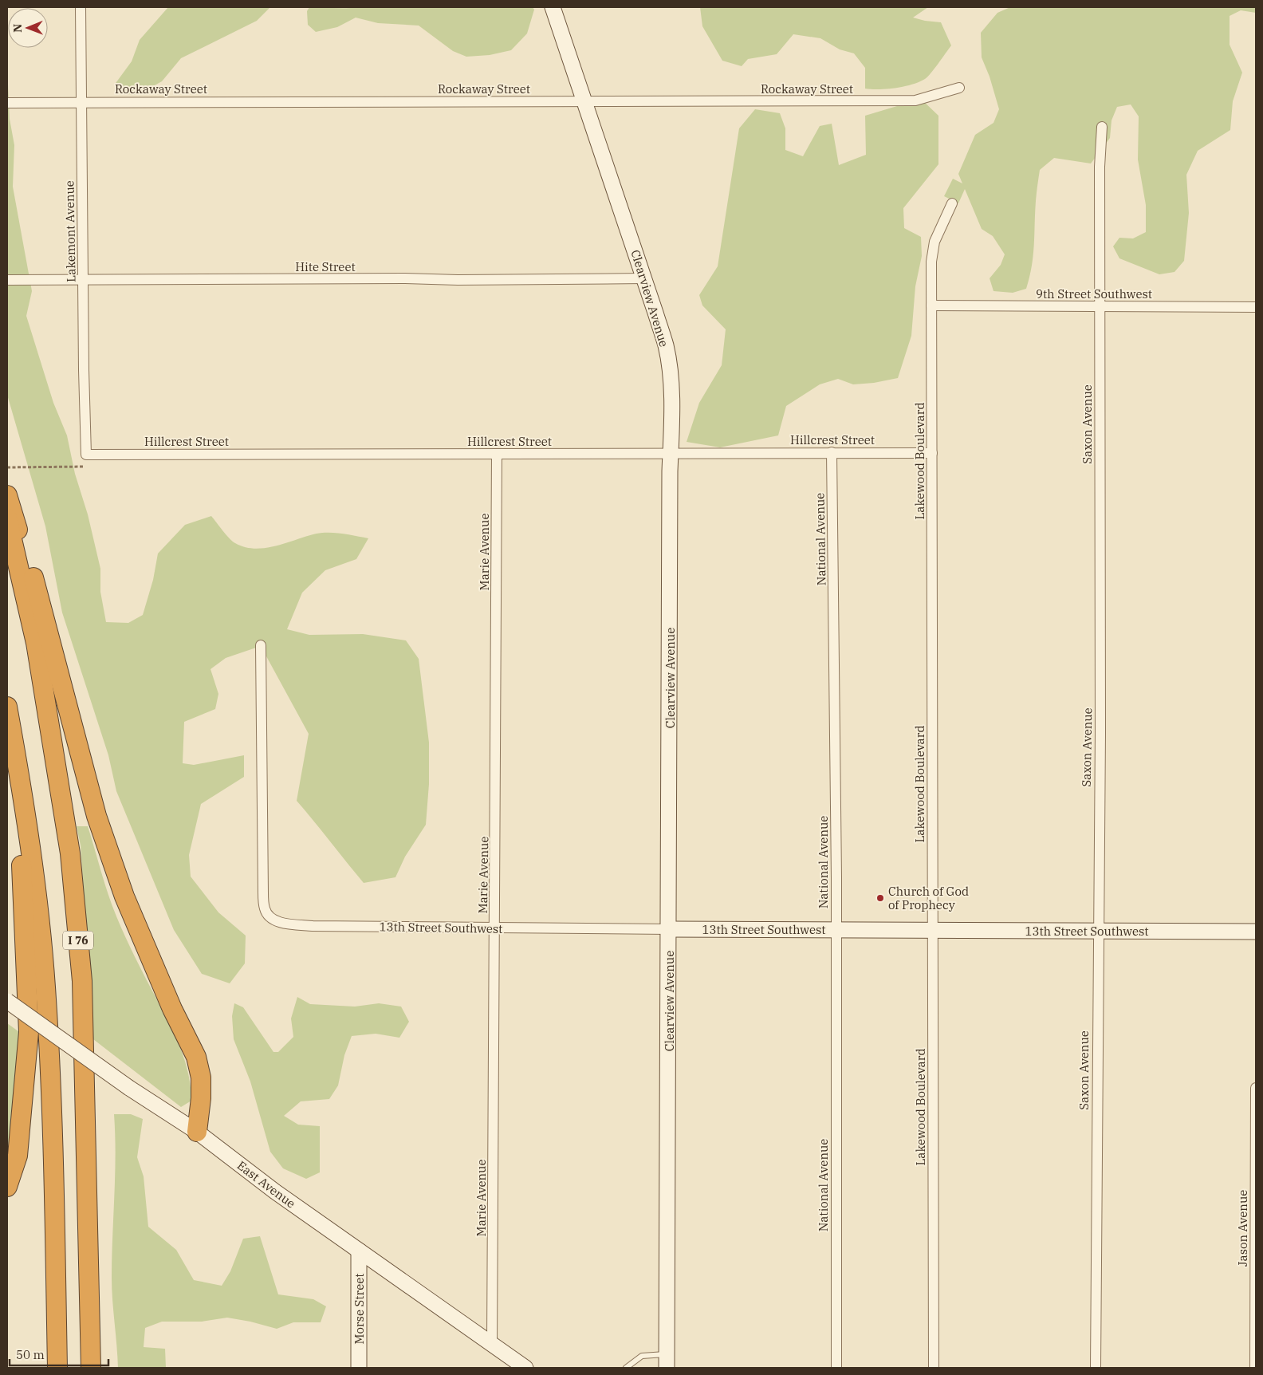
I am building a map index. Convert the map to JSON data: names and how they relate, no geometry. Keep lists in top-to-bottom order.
{
  "streets": {
    "highway": ["I 76"],
    "street": [
      "Rockaway Street",
      "Lakemont Avenue",
      "Hite Street",
      "9th Street Southwest",
      "Clearview Avenue",
      "Saxon Avenue",
      "Hillcrest Street",
      "Lakewood Boulevard",
      "National Avenue",
      "Marie Avenue",
      "13th Street Southwest",
      "East Avenue",
      "Jason Avenue",
      "Morse Street"
    ]
  },
  "crossings": [
    ["Rockaway Street", "Lakemont Avenue"],
    ["Rockaway Street", "Clearview Avenue"],
    ["Lakemont Avenue", "Hite Street"],
    ["Lakemont Avenue", "Hillcrest Street"],
    ["Hite Street", "Clearview Avenue"],
    ["9th Street Southwest", "Saxon Avenue"],
    ["9th Street Southwest", "Lakewood Boulevard"],
    ["Clearview Avenue", "Hillcrest Street"],
    ["Clearview Avenue", "13th Street Southwest"],
    ["Saxon Avenue", "13th Street Southwest"],
    ["Hillcrest Street", "Lakewood Boulevard"],
    ["Hillcrest Street", "National Avenue"],
    ["Hillcrest Street", "Marie Avenue"],
    ["Lakewood Boulevard", "13th Street Southwest"],
    ["National Avenue", "13th Street Southwest"],
    ["Marie Avenue", "13th Street Southwest"],
    ["Marie Avenue", "East Avenue"],
    ["East Avenue", "Morse Street"]
  ],
  "places": ["Church of God of Prophecy"],
  "scale_bar": "50 m",
  "north": "left"
}
